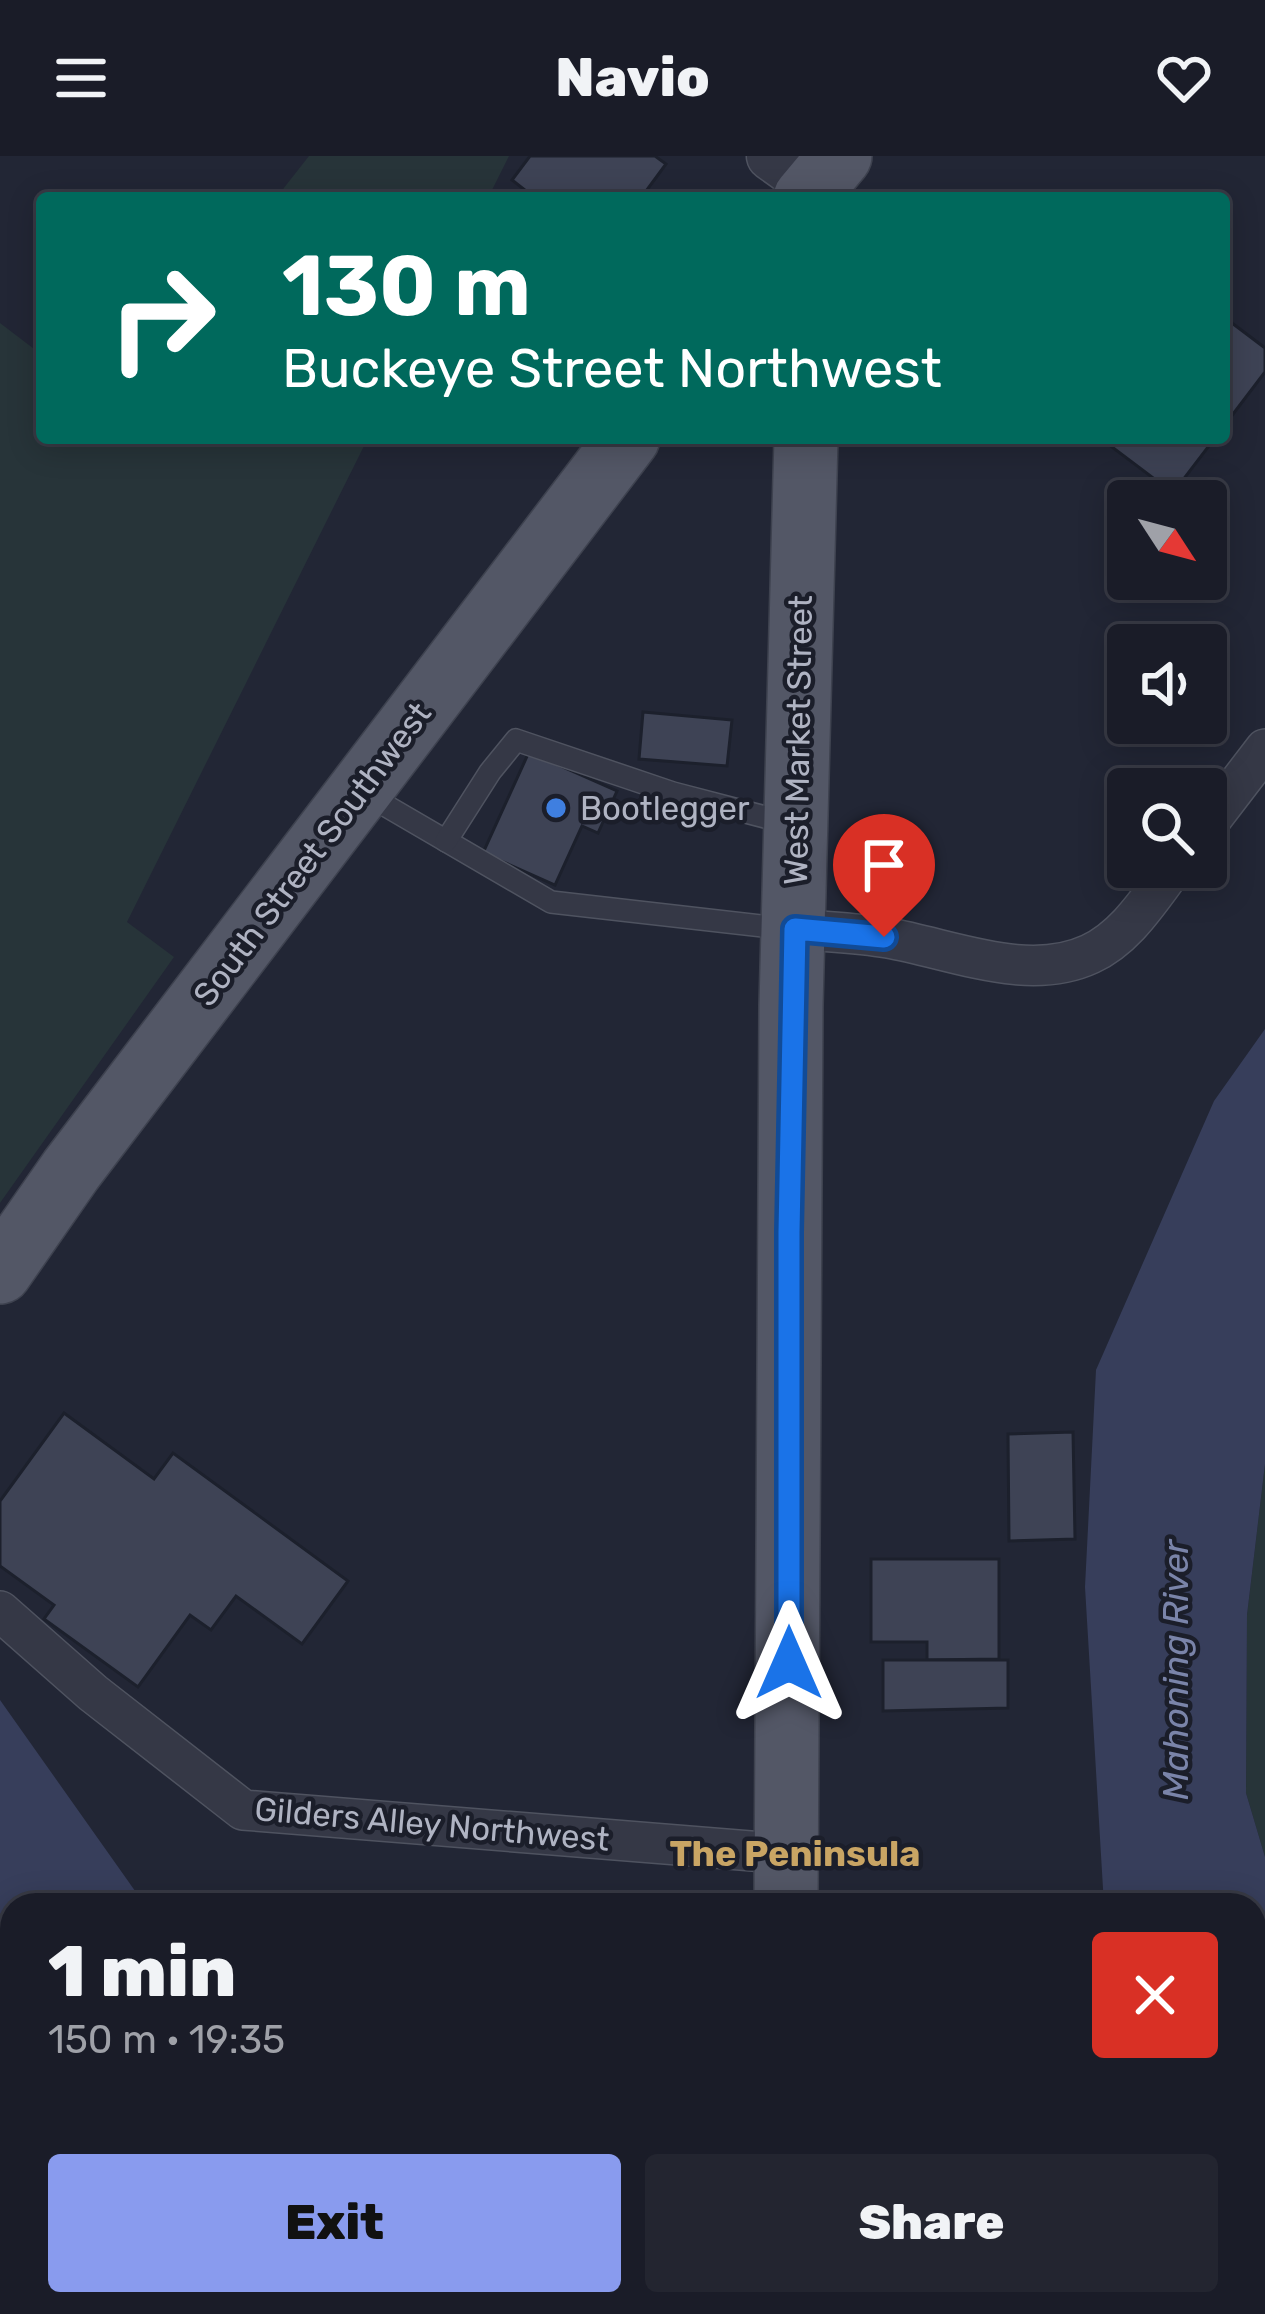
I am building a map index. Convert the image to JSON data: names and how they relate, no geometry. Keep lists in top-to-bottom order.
{
  "streets": {
    "main road": ["West Market Street", "South Street Southwest"],
    "street": ["Gilders Alley Northwest"]
  },
  "crossings": [
    ["West Market Street", "Gilders Alley Northwest"]
  ],
  "districts": ["The Peninsula"],
  "water": ["Mahoning River"],
  "places": ["Bootlegger"],
  "north": "bottom right",
  "page": {
    "header": "Navio",
    "turn": ["130 m", "Buckeye Street Northwest"],
    "heading": ["1 min", "150 m · 19:35"],
    "buttons": ["Exit", "Share"]
  }
}
